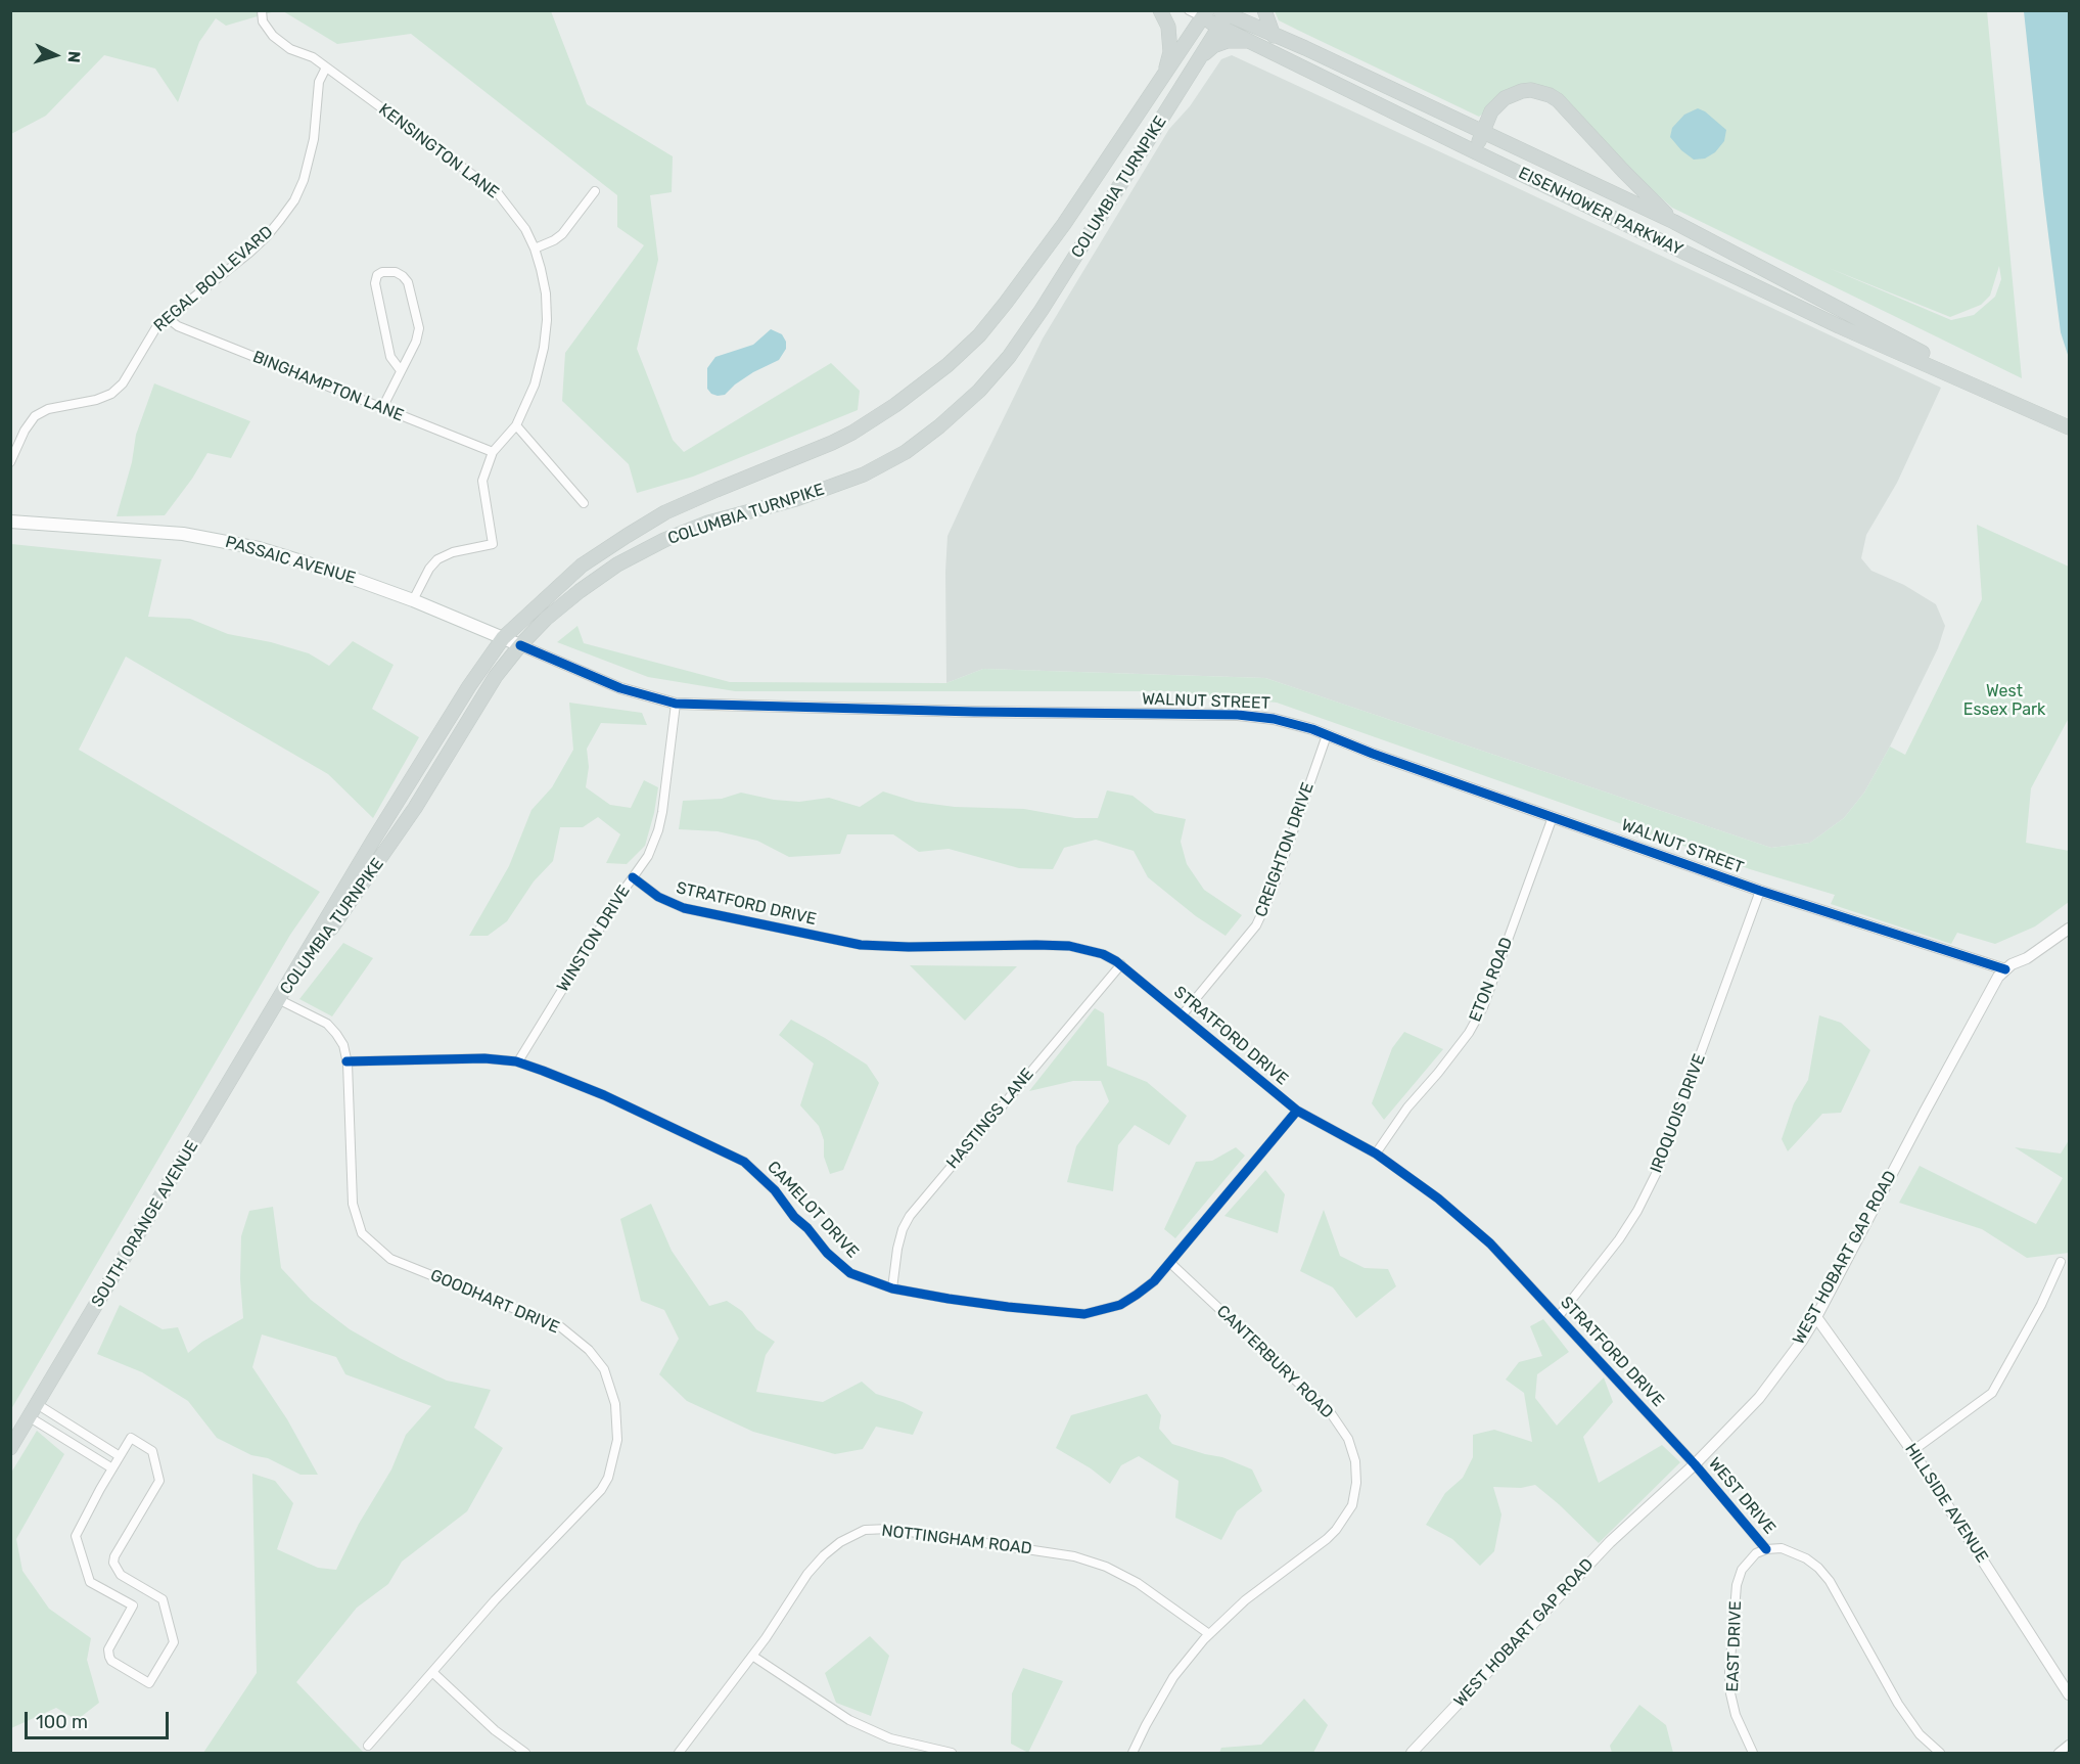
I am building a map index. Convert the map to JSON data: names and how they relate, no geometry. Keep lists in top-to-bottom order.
{
  "streets": {
    "main road": [
      "COLUMBIA TURNPIKE",
      "EISENHOWER PARKWAY",
      "PASSAIC AVENUE",
      "SOUTH ORANGE AVENUE"
    ],
    "street": [
      "KENSINGTON LANE",
      "REGAL BOULEVARD",
      "BINGHAMPTON LANE",
      "WALNUT STREET",
      "CREIGHTON DRIVE",
      "STRATFORD DRIVE",
      "WINSTON DRIVE",
      "ETON ROAD",
      "IROQUOIS DRIVE",
      "HASTINGS LANE",
      "CAMELOT DRIVE",
      "WEST HOBART GAP ROAD",
      "GOODHART DRIVE",
      "CANTERBURY ROAD",
      "WEST DRIVE",
      "HILLSIDE AVENUE",
      "NOTTINGHAM ROAD",
      "EAST DRIVE"
    ]
  },
  "crossings": [
    ["KENSINGTON LANE", "REGAL BOULEVARD"],
    ["KENSINGTON LANE", "BINGHAMPTON LANE"],
    ["KENSINGTON LANE", "PASSAIC AVENUE"],
    ["COLUMBIA TURNPIKE", "EISENHOWER PARKWAY"],
    ["COLUMBIA TURNPIKE", "PASSAIC AVENUE"],
    ["COLUMBIA TURNPIKE", "WALNUT STREET"],
    ["COLUMBIA TURNPIKE", "SOUTH ORANGE AVENUE"],
    ["COLUMBIA TURNPIKE", "GOODHART DRIVE"],
    ["REGAL BOULEVARD", "BINGHAMPTON LANE"],
    ["PASSAIC AVENUE", "WALNUT STREET"],
    ["WALNUT STREET", "CREIGHTON DRIVE"],
    ["WALNUT STREET", "WINSTON DRIVE"],
    ["WALNUT STREET", "ETON ROAD"],
    ["WALNUT STREET", "IROQUOIS DRIVE"],
    ["WALNUT STREET", "WEST HOBART GAP ROAD"],
    ["CREIGHTON DRIVE", "STRATFORD DRIVE"],
    ["STRATFORD DRIVE", "WINSTON DRIVE"],
    ["STRATFORD DRIVE", "ETON ROAD"],
    ["STRATFORD DRIVE", "IROQUOIS DRIVE"],
    ["STRATFORD DRIVE", "HASTINGS LANE"],
    ["STRATFORD DRIVE", "CAMELOT DRIVE"],
    ["STRATFORD DRIVE", "WEST HOBART GAP ROAD"],
    ["STRATFORD DRIVE", "WEST DRIVE"],
    ["WINSTON DRIVE", "CAMELOT DRIVE"],
    ["HASTINGS LANE", "CAMELOT DRIVE"],
    ["CAMELOT DRIVE", "GOODHART DRIVE"],
    ["CAMELOT DRIVE", "CANTERBURY ROAD"],
    ["SOUTH ORANGE AVENUE", "GOODHART DRIVE"],
    ["WEST HOBART GAP ROAD", "WEST DRIVE"],
    ["WEST HOBART GAP ROAD", "HILLSIDE AVENUE"],
    ["CANTERBURY ROAD", "NOTTINGHAM ROAD"],
    ["WEST DRIVE", "EAST DRIVE"]
  ],
  "parks": ["West Essex Park"],
  "scale_bar": "100 m",
  "north": "right"
}
